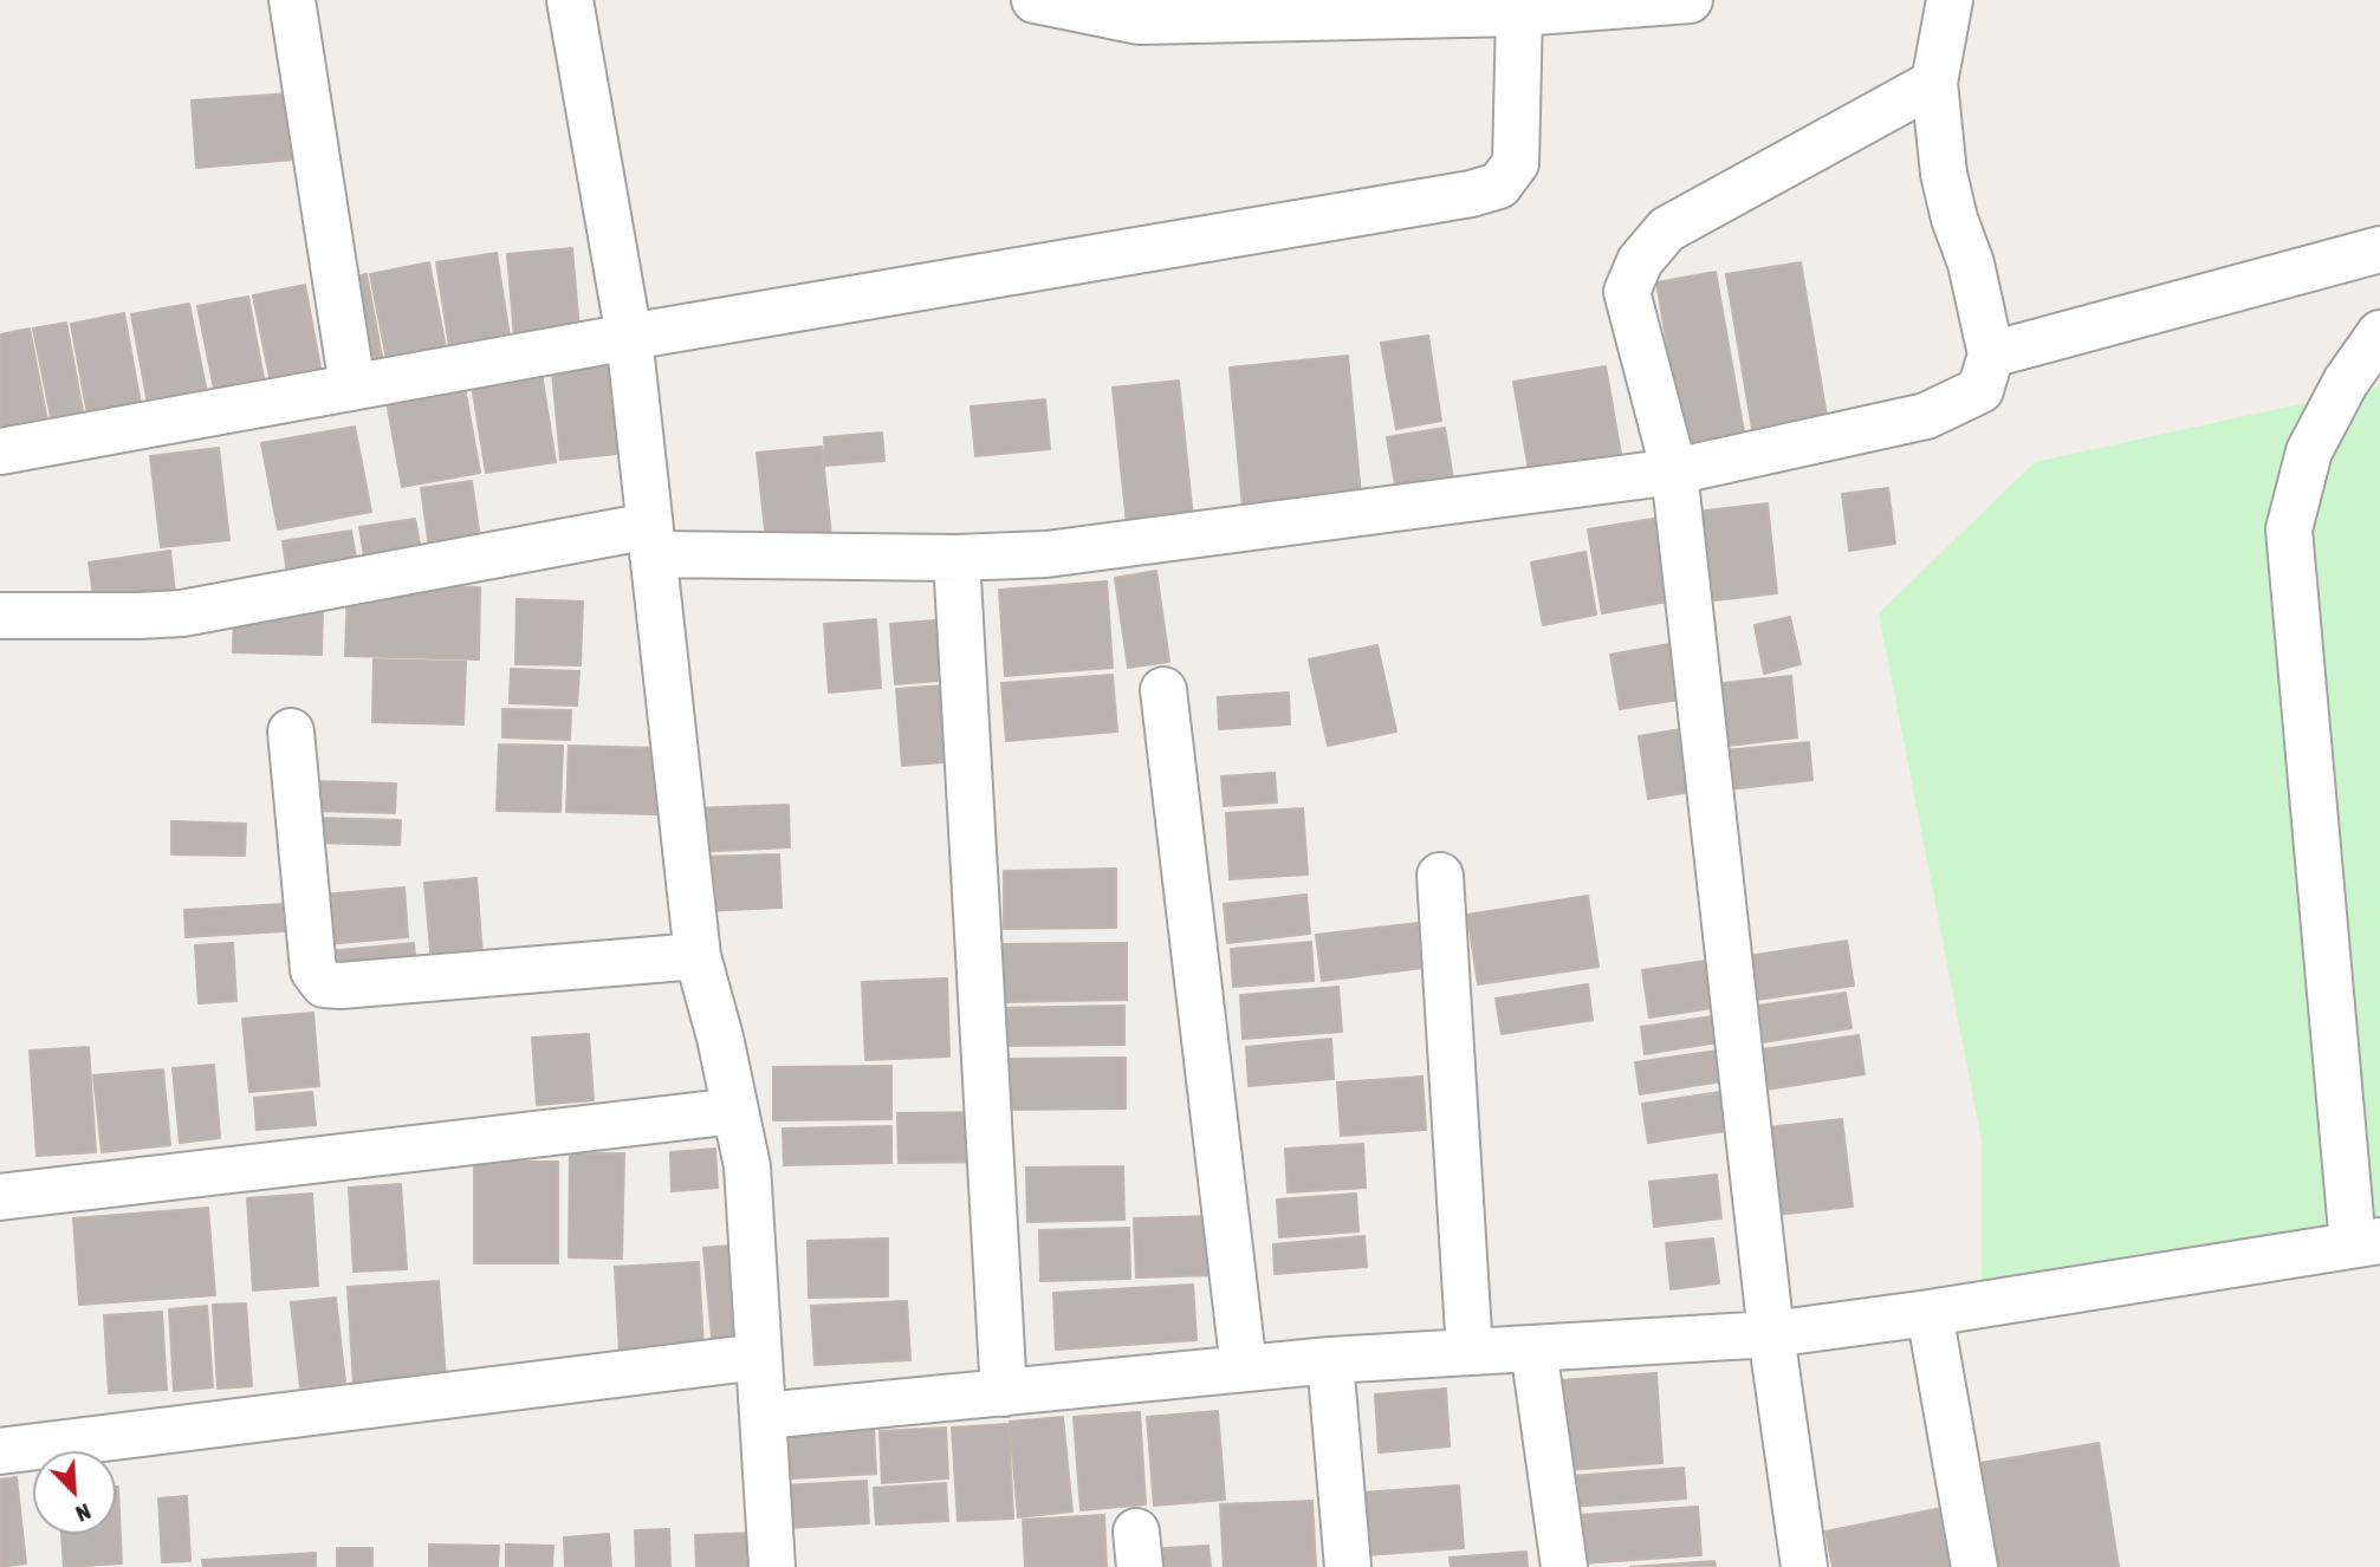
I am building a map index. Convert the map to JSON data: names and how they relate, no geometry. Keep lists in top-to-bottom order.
{
  "north": "bottom right"
}
